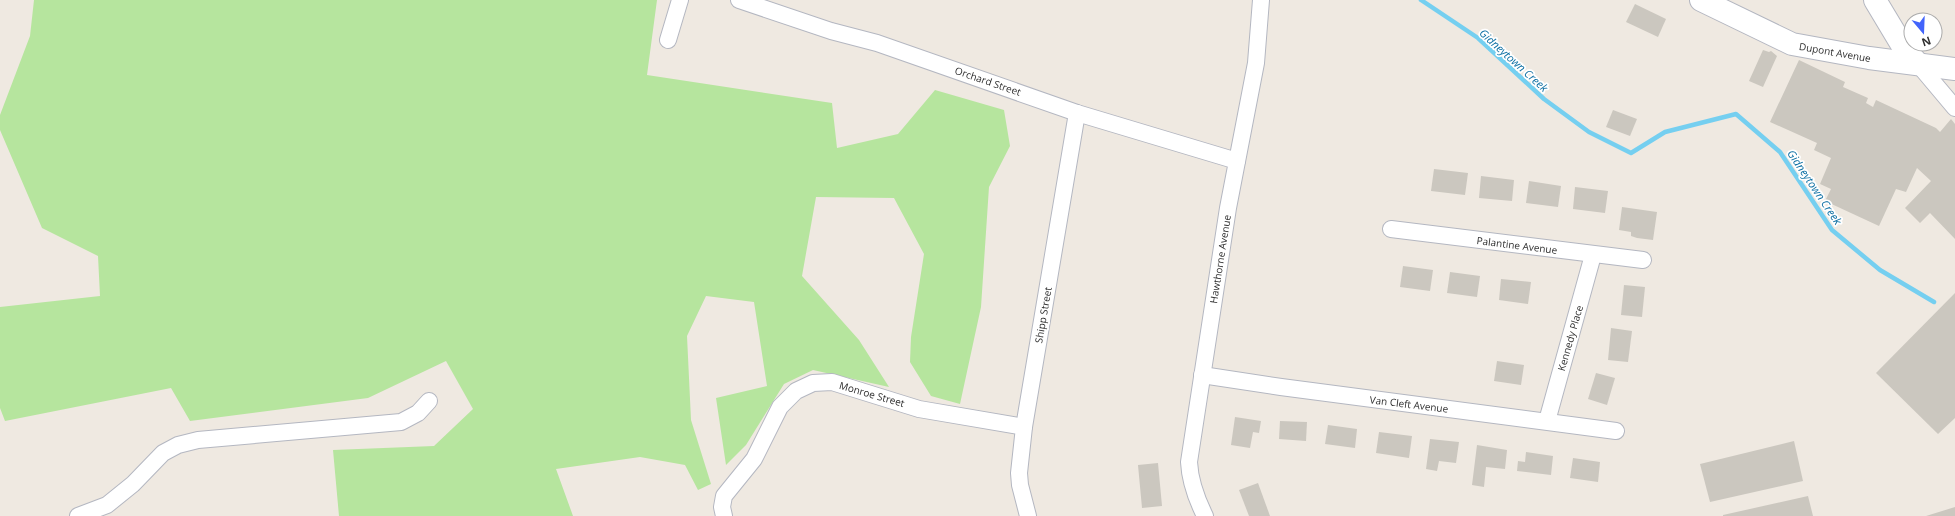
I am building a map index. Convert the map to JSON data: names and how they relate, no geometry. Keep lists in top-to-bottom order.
{
  "streets": {
    "street": [
      "Dupont Avenue",
      "Orchard Street",
      "Palantine Avenue",
      "Hawthorne Avenue",
      "Shipp Street",
      "Kennedy Place",
      "Monroe Street",
      "Van Cleft Avenue"
    ]
  },
  "crossings": [
    ["Orchard Street", "Hawthorne Avenue"],
    ["Orchard Street", "Shipp Street"],
    ["Palantine Avenue", "Kennedy Place"],
    ["Hawthorne Avenue", "Van Cleft Avenue"],
    ["Shipp Street", "Monroe Street"],
    ["Kennedy Place", "Van Cleft Avenue"]
  ],
  "water": ["Gidneytown Creek"],
  "north": "bottom"
}
